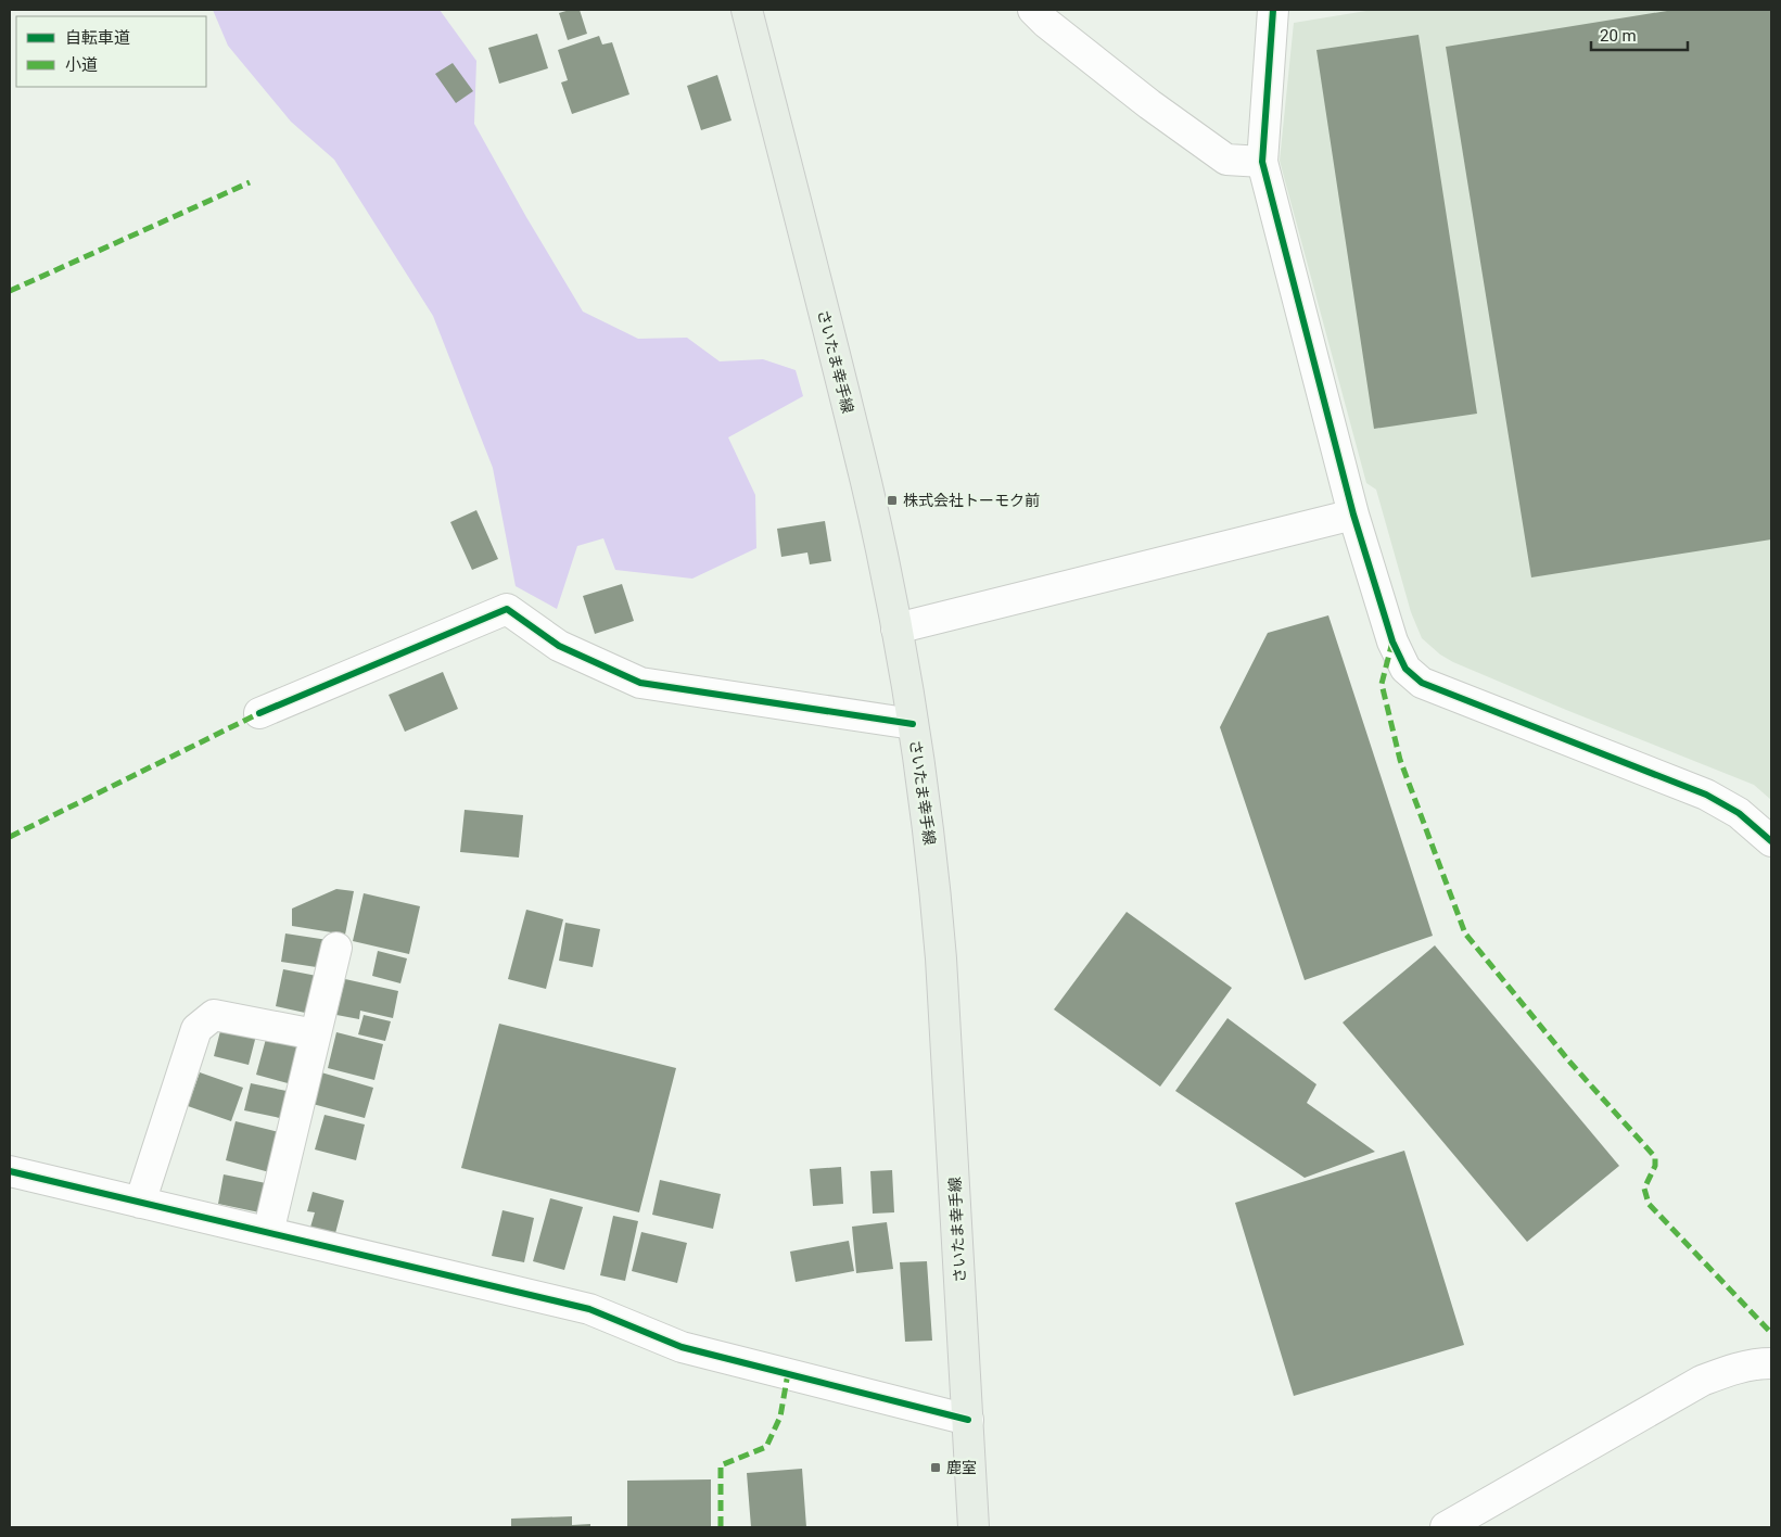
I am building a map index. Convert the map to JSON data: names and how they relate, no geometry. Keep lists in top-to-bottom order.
{
  "streets": {
    "main road": ["さいたま幸手線"]
  },
  "places": {
    "transit": ["株式会社トーモク前", "鹿室"]
  },
  "legend": ["自転車道", "小道"],
  "scale_bar": "20 m"
}
